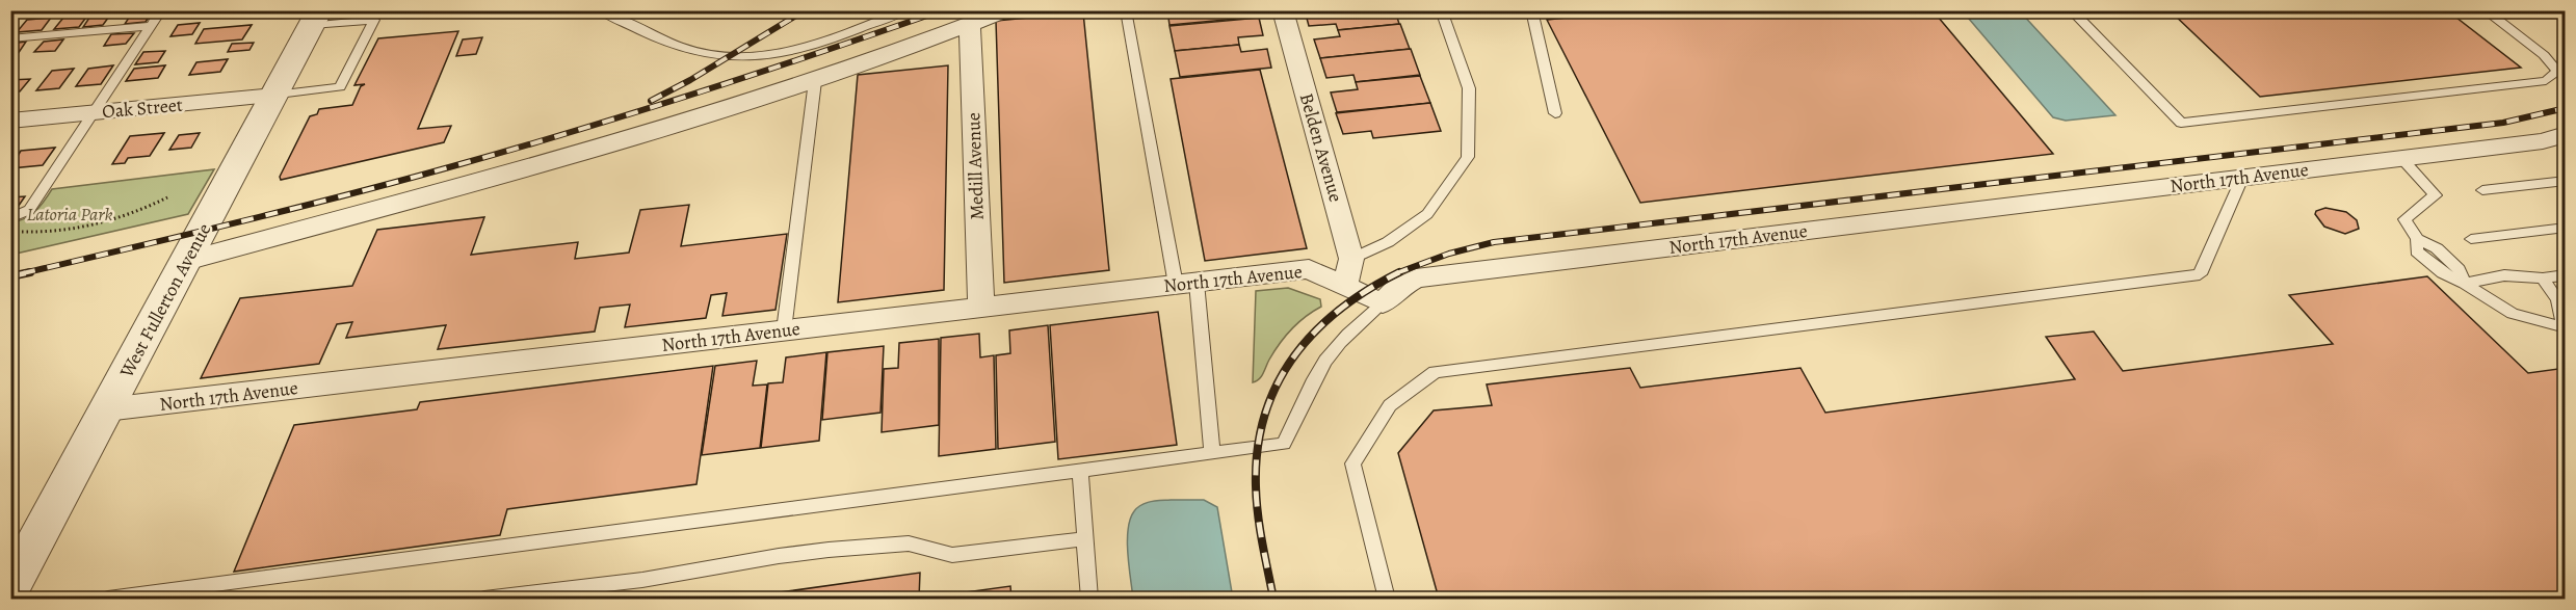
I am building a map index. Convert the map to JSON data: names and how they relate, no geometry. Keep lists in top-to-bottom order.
{
  "streets": {
    "street": [
      "Oak Street",
      "Belden Avenue",
      "Medill Avenue",
      "North 17th Avenue",
      "West Fullerton Avenue"
    ]
  },
  "crossings": [
    ["Oak Street", "West Fullerton Avenue"],
    ["Belden Avenue", "North 17th Avenue"],
    ["Medill Avenue", "North 17th Avenue"],
    ["North 17th Avenue", "West Fullerton Avenue"]
  ],
  "parks": ["Latoria Park"]
}
